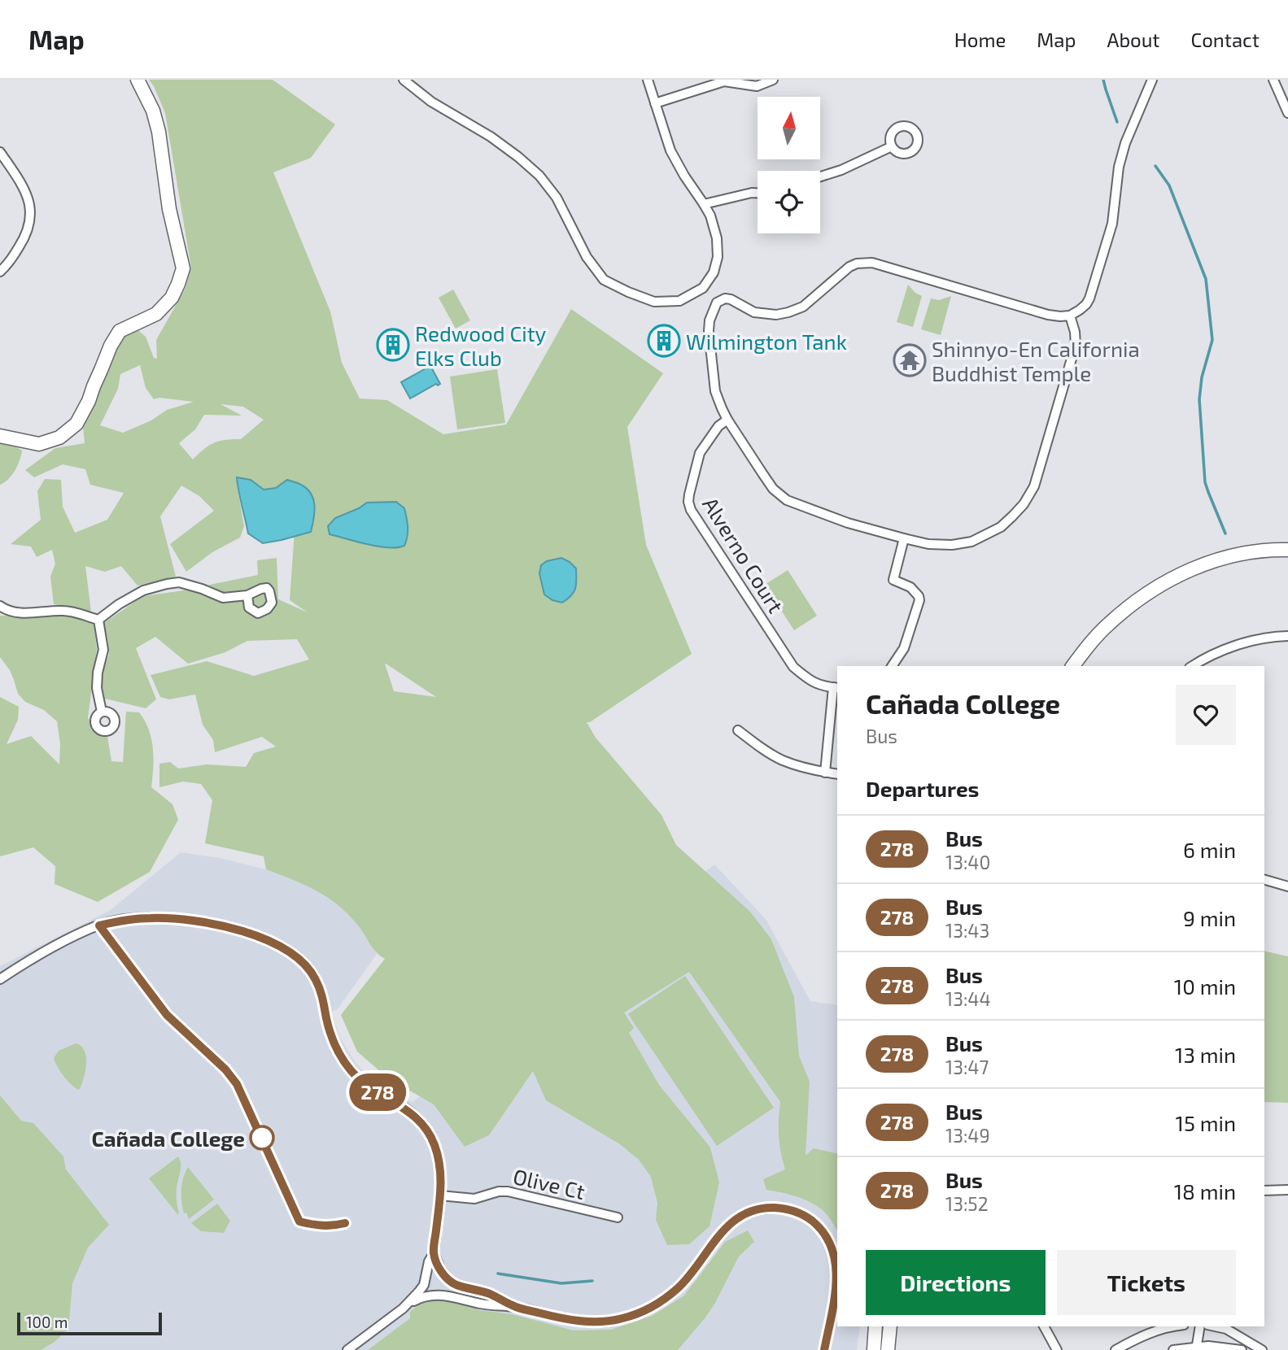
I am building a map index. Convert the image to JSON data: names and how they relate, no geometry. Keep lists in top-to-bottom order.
{
  "streets": {
    "street": ["Alverno Court", "Olive Ct"]
  },
  "places": {
    "building": ["Wilmington Tank", "Redwood City Elks Club"],
    "temple": ["Shinnyo-En California Buddhist Temple"],
    "other": ["Cañada College"]
  },
  "lines": ["bus line 278"],
  "scale_bar": "100 m",
  "north": "top",
  "page": {
    "header": "Map",
    "nav": [
      "Home",
      "Map",
      "About",
      "Contact"
    ],
    "on_map": "278",
    "heading": [
      ["Cañada College", "Bus"],
      "Departures"
    ],
    "list": [
      {
        "mark": "278",
        "name": "Bus",
        "note": "13:40",
        "value": "6 min"
      },
      {
        "mark": "278",
        "name": "Bus",
        "note": "13:43",
        "value": "9 min"
      },
      {
        "mark": "278",
        "name": "Bus",
        "note": "13:44",
        "value": "10 min"
      },
      {
        "mark": "278",
        "name": "Bus",
        "note": "13:47",
        "value": "13 min"
      },
      {
        "mark": "278",
        "name": "Bus",
        "note": "13:49",
        "value": "15 min"
      },
      {
        "mark": "278",
        "name": "Bus",
        "note": "13:52",
        "value": "18 min"
      }
    ],
    "buttons": ["Directions", "Tickets"],
    "scale": "100 m"
  }
}
